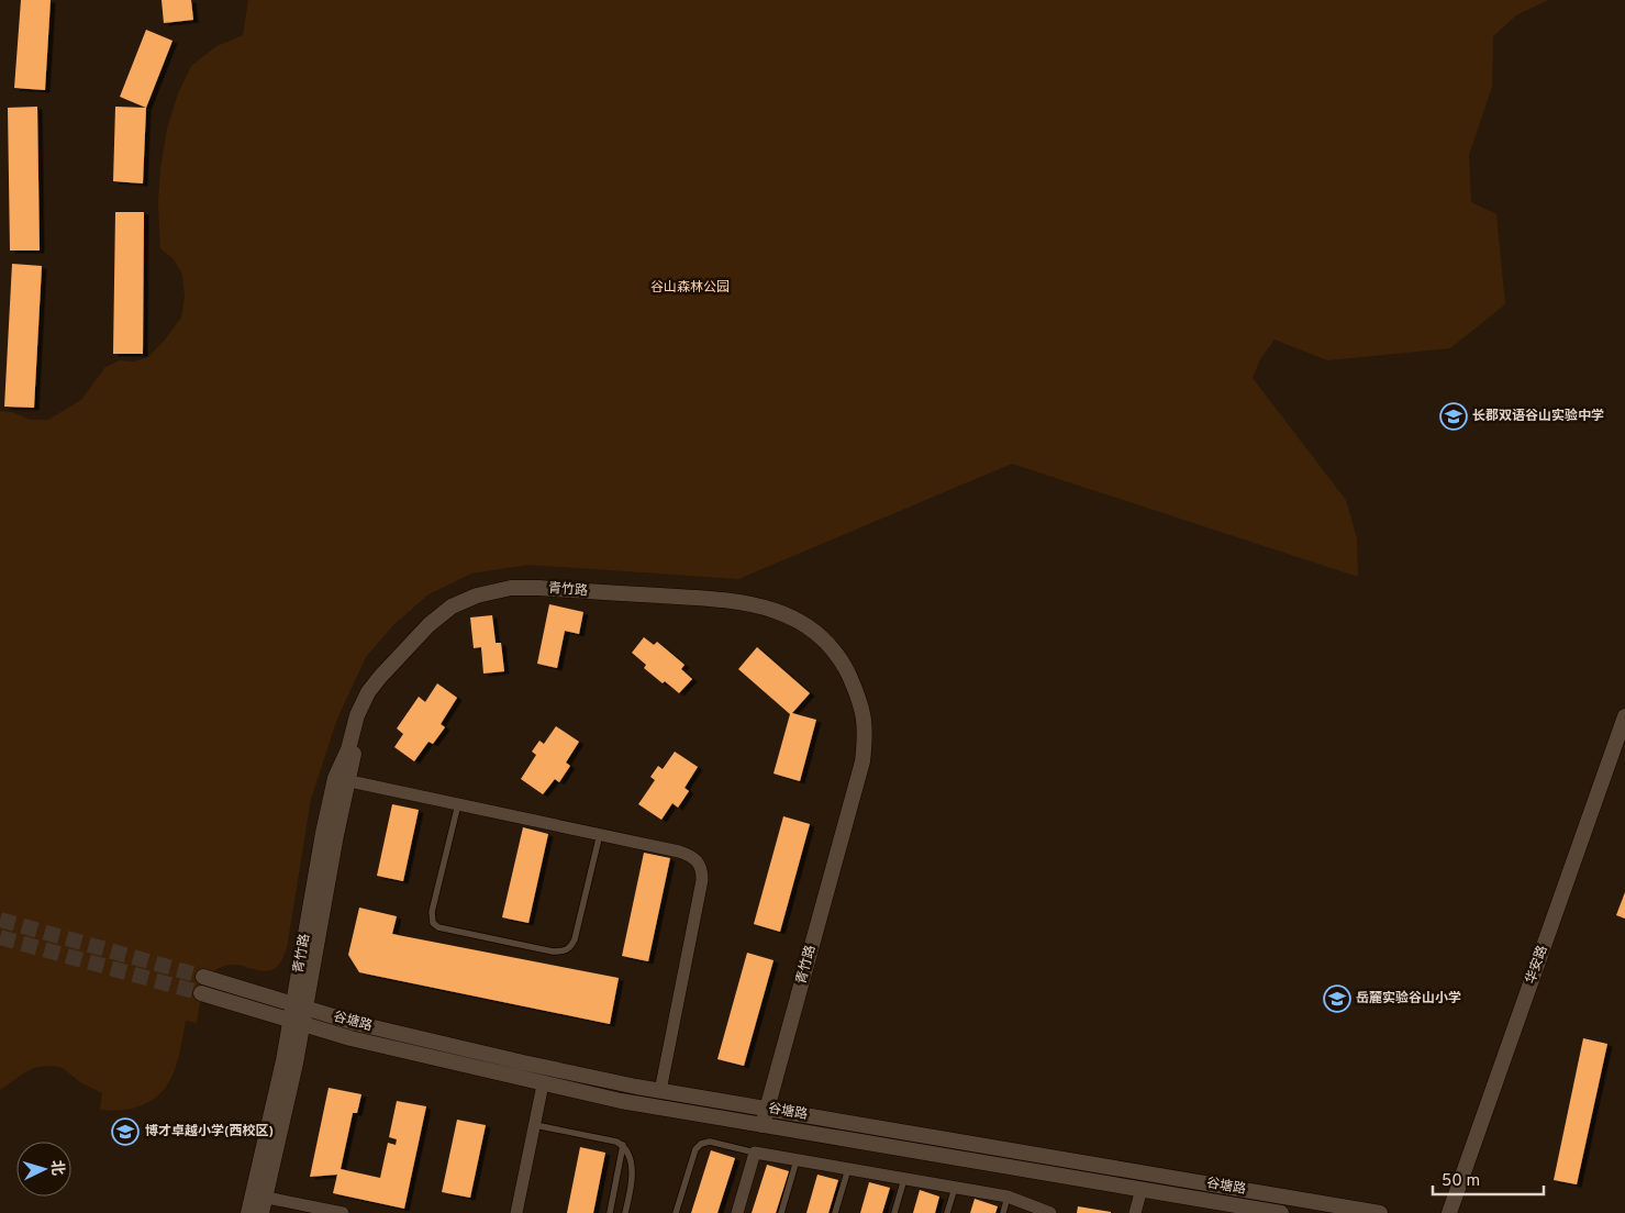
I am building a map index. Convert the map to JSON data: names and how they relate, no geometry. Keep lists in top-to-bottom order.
{
  "streets": {
    "street": ["青竹路", "华安路", "谷塘路"]
  },
  "crossings": [
    ["青竹路", "谷塘路"]
  ],
  "parks": ["谷山森林公园"],
  "places": {
    "school or university": ["长郡双语谷山实验中学", "岳麓实验谷山小学", "博才卓越小学(西校区)"]
  },
  "scale_bar": "50 m",
  "north": "right"
}
